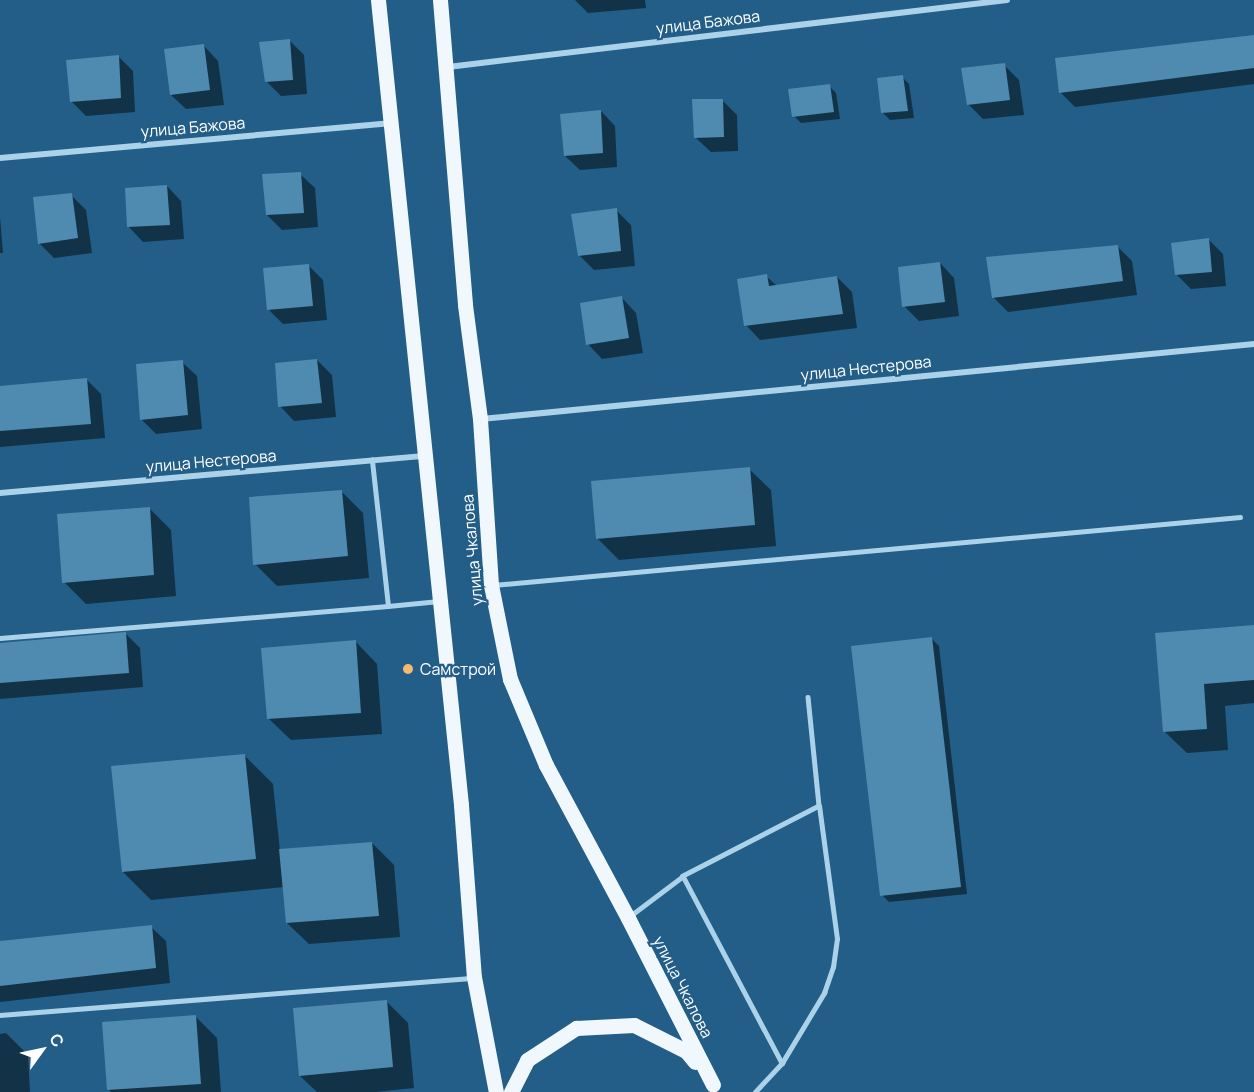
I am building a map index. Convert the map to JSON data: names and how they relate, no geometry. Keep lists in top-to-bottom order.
{
  "streets": {
    "main road": ["улица Чкалова"],
    "street": ["улица Бажова", "улица Нестерова"]
  },
  "crossings": [
    ["улица Бажова", "улица Чкалова"],
    ["улица Нестерова", "улица Чкалова"]
  ],
  "places": ["Самстрой"],
  "north": "top right"
}
